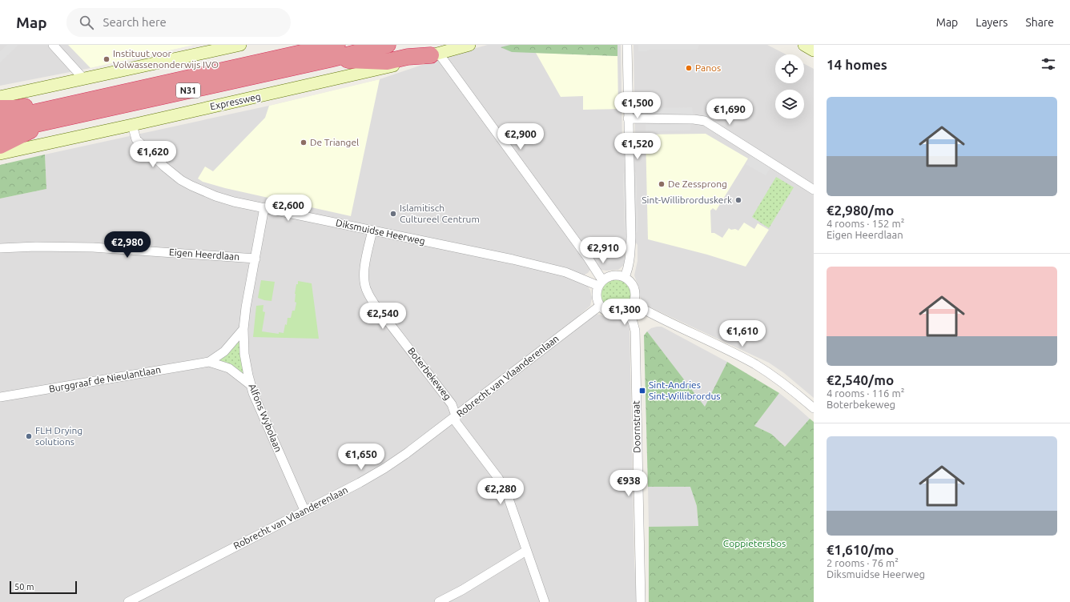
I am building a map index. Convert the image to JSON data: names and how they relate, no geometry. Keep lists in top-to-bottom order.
{
  "streets": {
    "highway": ["N31"],
    "street": [
      "Expressweg",
      "Diksmuidse Heerweg",
      "Eigen Heerdlaan",
      "Boterbekeweg",
      "Robrecht van Vlaanderenlaan",
      "Burggraaf de Nieulantlaan",
      "Alfons Wybolaan",
      "Doornstraat"
    ]
  },
  "crossings": [
    ["Expressweg", "Diksmuidse Heerweg"],
    ["Diksmuidse Heerweg", "Boterbekeweg"],
    ["Diksmuidse Heerweg", "Robrecht van Vlaanderenlaan"],
    ["Diksmuidse Heerweg", "Alfons Wybolaan"],
    ["Diksmuidse Heerweg", "Doornstraat"],
    ["Eigen Heerdlaan", "Alfons Wybolaan"],
    ["Boterbekeweg", "Robrecht van Vlaanderenlaan"],
    ["Robrecht van Vlaanderenlaan", "Alfons Wybolaan"],
    ["Robrecht van Vlaanderenlaan", "Doornstraat"],
    ["Burggraaf de Nieulantlaan", "Alfons Wybolaan"]
  ],
  "parks": ["Coppietersbos"],
  "places": {
    "other": [
      "Instituut voor Volwassenonderwijs IVO",
      "Panos",
      "De Triangel",
      "De Zessprong",
      "Sint-Willibrorduskerk",
      "Islamitisch Cultureel Centrum",
      "FLH Drying solutions"
    ],
    "transit": ["Sint-Andries Sint-Willibrordus"]
  },
  "scale_bar": "50 m",
  "page": {
    "header": "Map",
    "search": "Search here",
    "nav": ["Map", "Layers", "Share"],
    "heading": "14 homes",
    "list": [
      {
        "name": "€2,980/mo",
        "note": "4 rooms · 152 m² · Eigen Heerdlaan"
      },
      {
        "name": "€2,540/mo",
        "note": "4 rooms · 116 m² · Boterbekeweg"
      },
      {
        "name": "€1,610/mo",
        "note": "2 rooms · 76 m² · Diksmuidse Heerweg"
      }
    ],
    "price": [
      "€1,500",
      "€1,690",
      "€2,900",
      "€1,520",
      "€1,620",
      "€2,600",
      "€2,980",
      "€2,910",
      "€1,300",
      "€2,540",
      "€1,610",
      "€1,650",
      "€938",
      "€2,280"
    ],
    "scale": "50 m"
  }
}
